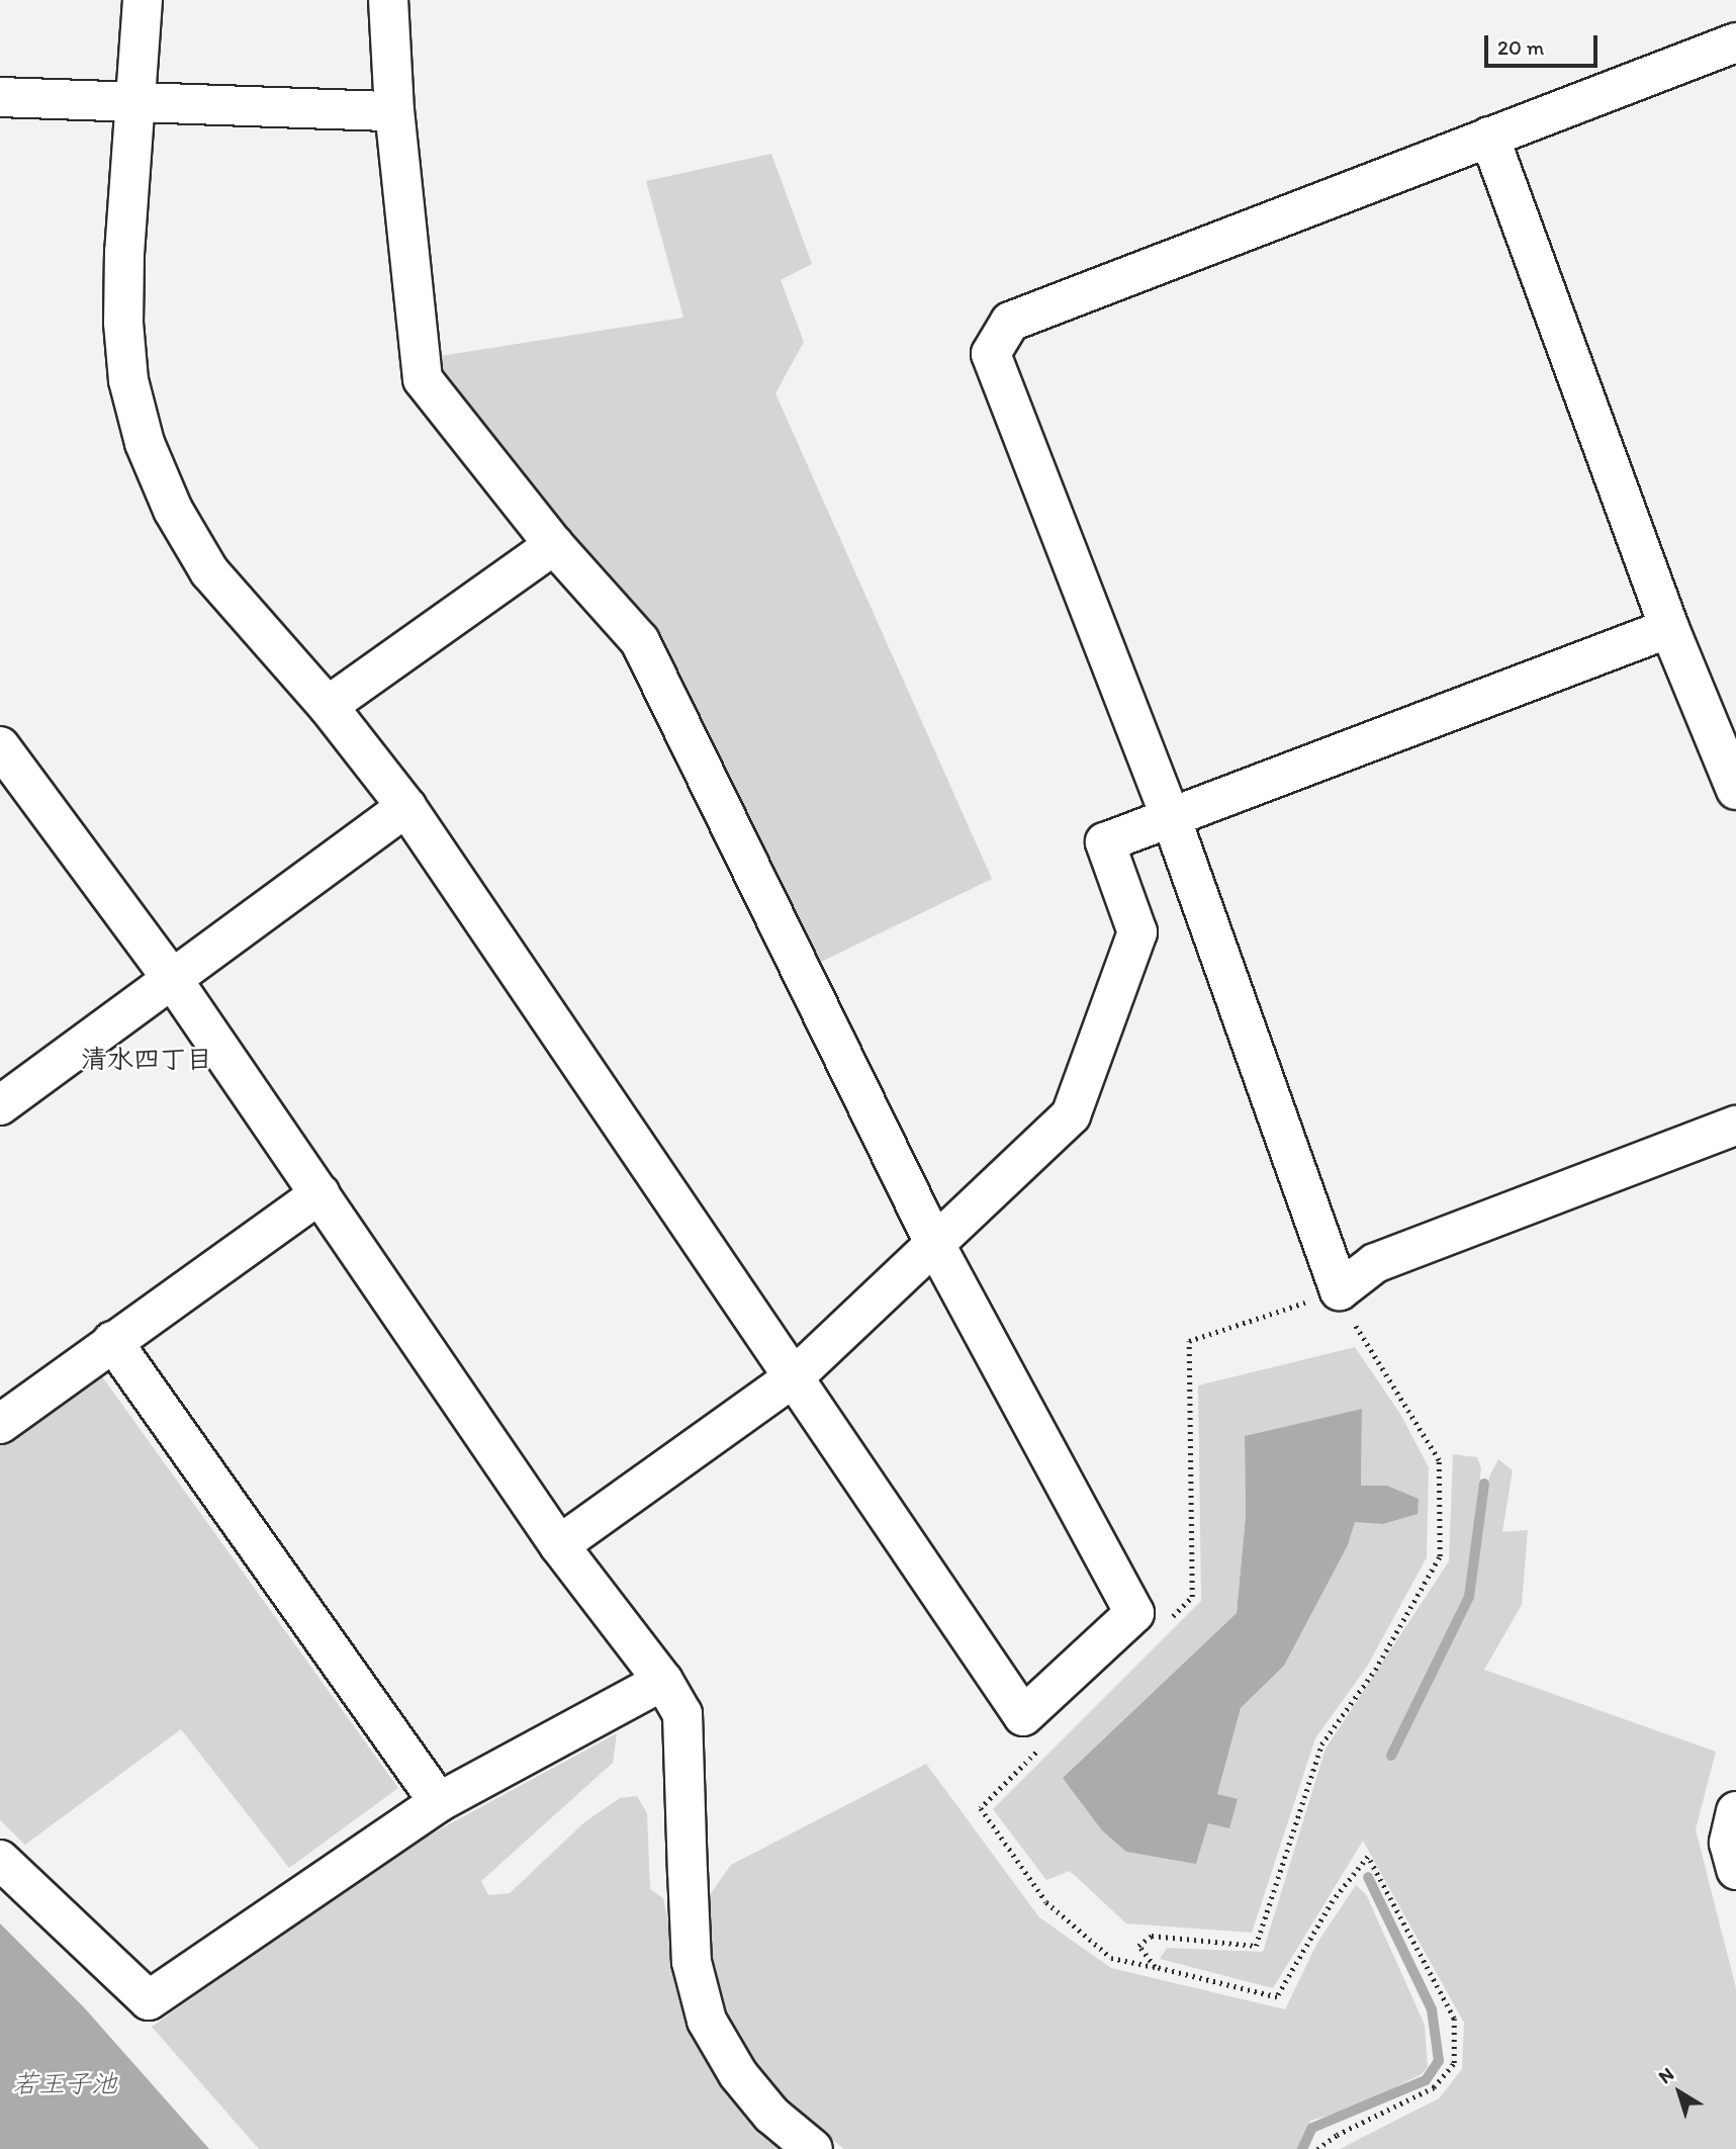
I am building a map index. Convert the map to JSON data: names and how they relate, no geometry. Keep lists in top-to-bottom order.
{
  "districts": ["清水四丁目"],
  "water": ["若王子池"],
  "scale_bar": "20 m",
  "north": "top left"
}
